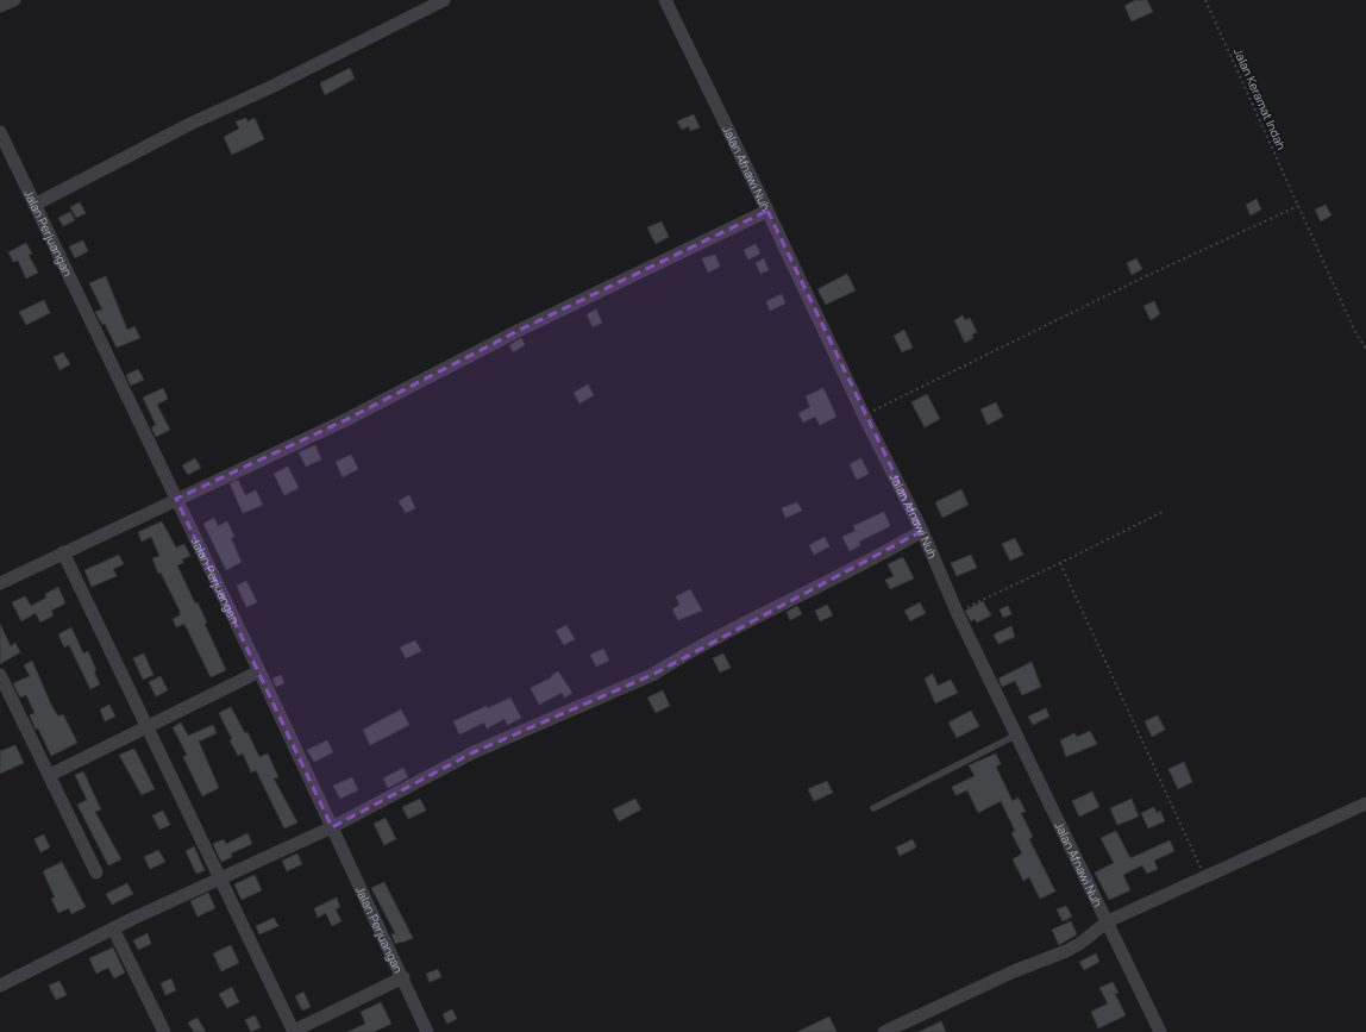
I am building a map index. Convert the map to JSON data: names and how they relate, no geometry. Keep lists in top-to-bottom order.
{
  "streets": {
    "street": ["Jalan Afnawi Nuh", "Jalan Perjuangan"],
    "path": ["Jalan Keramat Indah"]
  }
}
